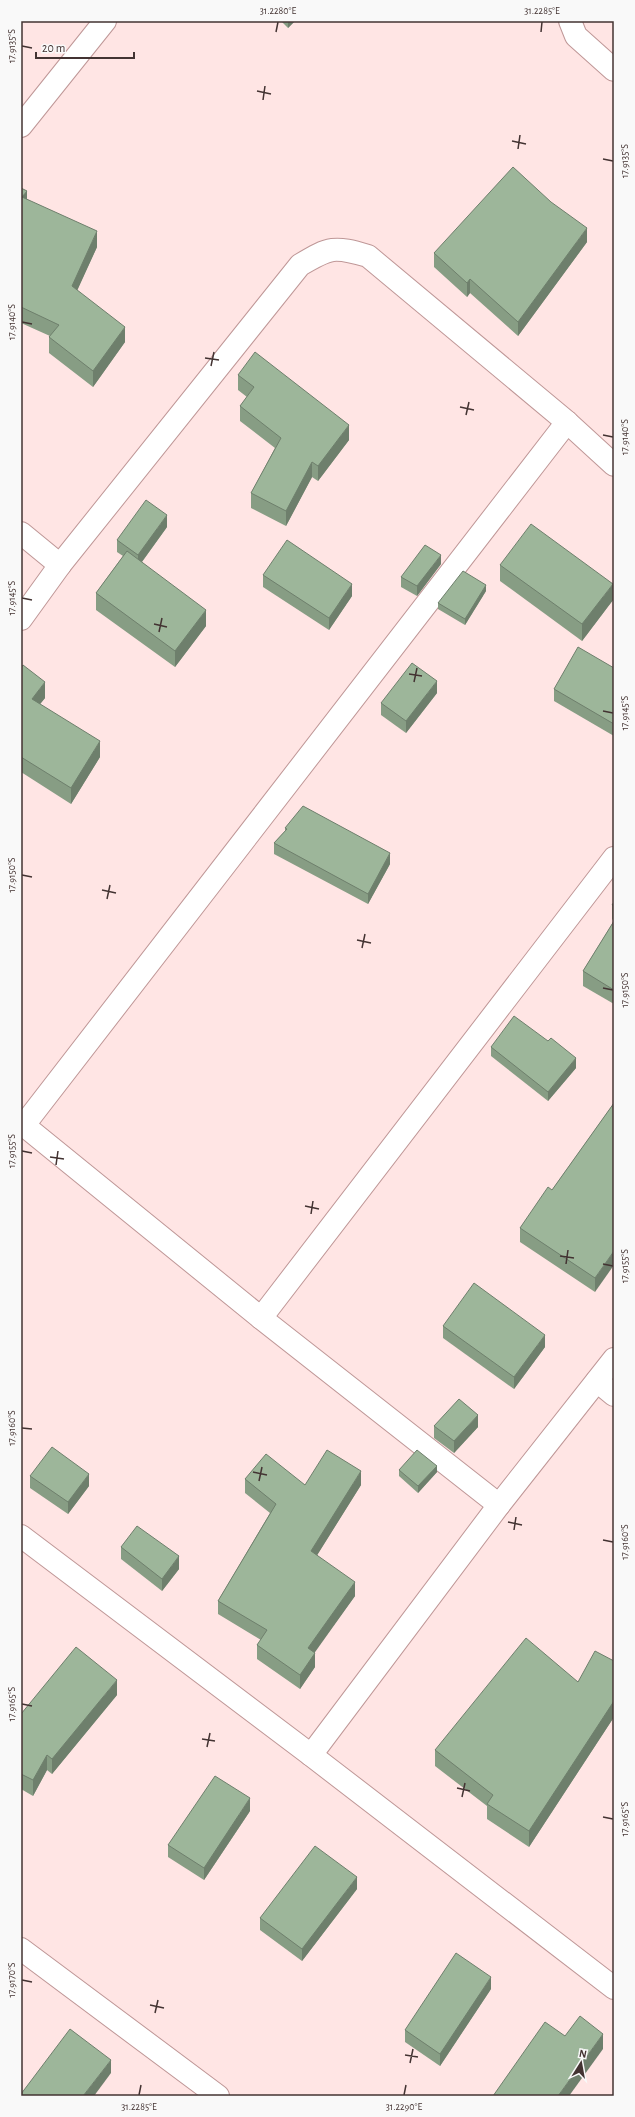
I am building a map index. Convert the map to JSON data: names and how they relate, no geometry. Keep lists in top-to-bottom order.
{
  "scale_bar": "20 m",
  "north": "top",
  "coordinates": [
    "31.2280°E",
    "31.2285°E",
    "17.9135°S",
    "17.9140°S",
    "17.9145°S",
    "17.9150°S",
    "17.9155°S",
    "17.9160°S",
    "17.9165°S",
    "17.9170°S",
    "31.2290°E"
  ]
}
